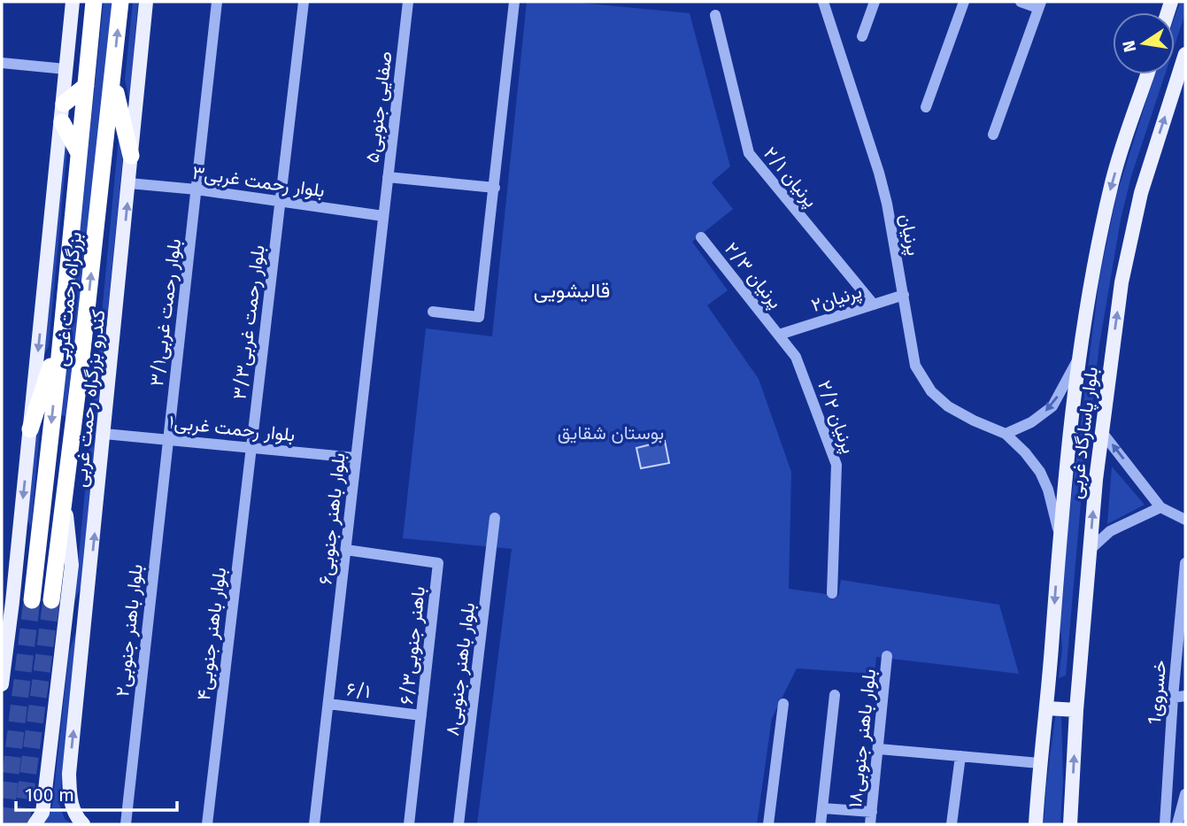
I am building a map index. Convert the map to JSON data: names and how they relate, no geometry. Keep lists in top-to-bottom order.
{
  "streets": {
    "highway": ["بزرگراه رحمت غربی"],
    "main road": ["کندرو بزرگراه رحمت غربی", "بلوار پاسارگاد غربی"],
    "street": [
      "صفایی جنوبی۵",
      "پرنیان ۲/۱",
      "بلوار رحمت غربی۳",
      "پرنیان",
      "پرنیان ۲/۳",
      "پرنیان۲",
      "بلوار رحمت غربی۳/۱",
      "بلوار رحمت غربی۳/۳",
      "پرنیان ۲/۲",
      "بلوار رحمت غربی۱",
      "بلوار باهنر جنوبی۶",
      "بلوار باهنر جنوبی۲",
      "بلوار باهنر جنوبی۴",
      "۶/۳باهنر جنوبی",
      "۸بلوار باهنر جنوبی",
      "۶/۱",
      "خسروى1",
      "۱۸بلوار باهنر جنوبی"
    ]
  },
  "crossings": [
    ["صفایی جنوبی۵", "بلوار رحمت غربی۳"],
    ["صفایی جنوبی۵", "بلوار باهنر جنوبی۶"],
    ["پرنیان ۲/۱", "پرنیان۲"],
    ["بلوار رحمت غربی۳", "بلوار رحمت غربی۳/۱"],
    ["بلوار رحمت غربی۳", "بلوار رحمت غربی۳/۳"],
    ["بلوار رحمت غربی۳", "کندرو بزرگراه رحمت غربی"],
    ["بلوار رحمت غربی۳", "بلوار باهنر جنوبی۶"],
    ["پرنیان", "پرنیان۲"],
    ["پرنیان", "بلوار پاسارگاد غربی"],
    ["پرنیان ۲/۳", "پرنیان۲"],
    ["پرنیان ۲/۳", "پرنیان ۲/۲"],
    ["پرنیان۲", "پرنیان ۲/۲"],
    ["بلوار رحمت غربی۳/۱", "بلوار رحمت غربی۱"],
    ["بلوار رحمت غربی۳/۱", "بلوار باهنر جنوبی۲"],
    ["بلوار رحمت غربی۳/۳", "بلوار رحمت غربی۱"],
    ["بلوار رحمت غربی۳/۳", "بلوار باهنر جنوبی۴"],
    ["کندرو بزرگراه رحمت غربی", "بلوار رحمت غربی۱"],
    ["بلوار رحمت غربی۱", "بلوار باهنر جنوبی۶"],
    ["بلوار رحمت غربی۱", "بلوار باهنر جنوبی۲"],
    ["بلوار رحمت غربی۱", "بلوار باهنر جنوبی۴"],
    ["بلوار باهنر جنوبی۶", "۶/۳باهنر جنوبی"],
    ["بلوار باهنر جنوبی۶", "۶/۱"],
    ["۶/۳باهنر جنوبی", "۶/۱"]
  ],
  "districts": ["قالیشویی"],
  "parks": ["بوستان شقایق"],
  "scale_bar": "100 m",
  "north": "left"
}
